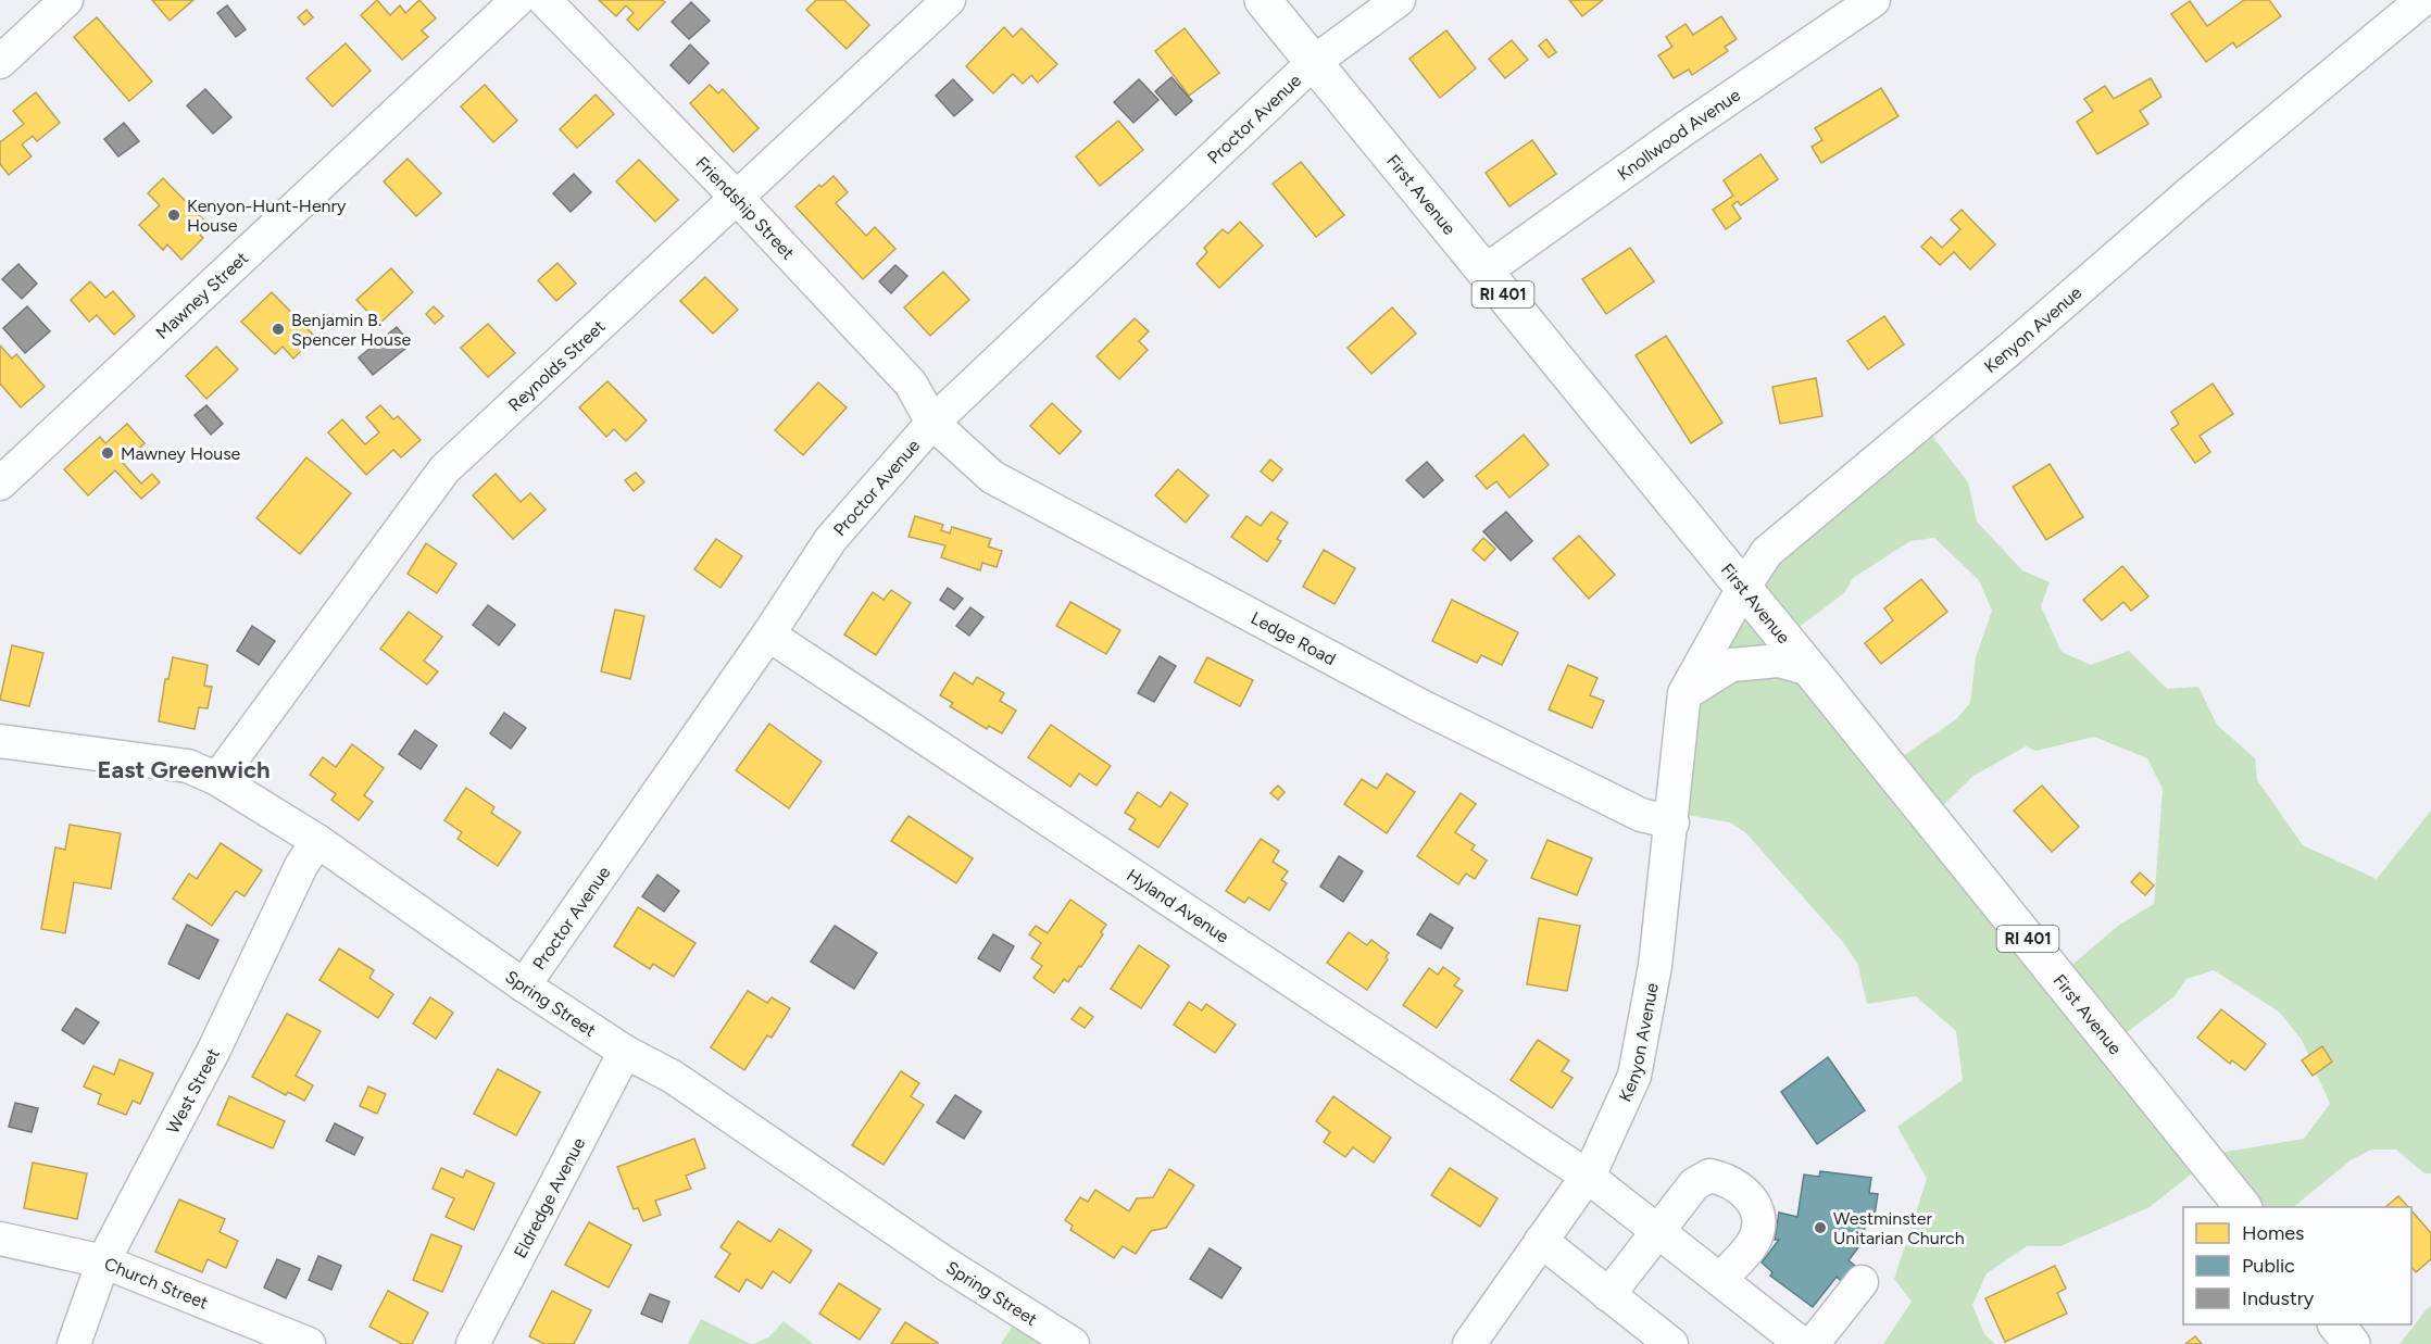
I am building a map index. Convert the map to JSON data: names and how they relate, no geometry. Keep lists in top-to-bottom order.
{
  "streets": {
    "main road": ["First Avenue", "RI 401"],
    "street": [
      "Proctor Avenue",
      "Knollwood Avenue",
      "Friendship Street",
      "Mawney Street",
      "Kenyon Avenue",
      "Reynolds Street",
      "Ledge Road",
      "Hyland Avenue",
      "Spring Street",
      "West Street",
      "Eldredge Avenue",
      "Church Street"
    ]
  },
  "crossings": [
    ["Proctor Avenue", "First Avenue"],
    ["Proctor Avenue", "Friendship Street"],
    ["Proctor Avenue", "Ledge Road"],
    ["Proctor Avenue", "Hyland Avenue"],
    ["Proctor Avenue", "Spring Street"],
    ["Knollwood Avenue", "First Avenue"],
    ["First Avenue", "Kenyon Avenue"],
    ["Friendship Street", "Reynolds Street"],
    ["Friendship Street", "Ledge Road"],
    ["Kenyon Avenue", "Ledge Road"],
    ["Kenyon Avenue", "Hyland Avenue"],
    ["Reynolds Street", "Spring Street"],
    ["Spring Street", "West Street"],
    ["Spring Street", "Eldredge Avenue"],
    ["West Street", "Church Street"]
  ],
  "districts": ["East Greenwich"],
  "places": [
    "Kenyon-Hunt-Henry House",
    "Benjamin B. Spencer House",
    "Mawney House",
    "Westminster Unitarian Church"
  ],
  "legend": ["Homes", "Public", "Industry"]
}
